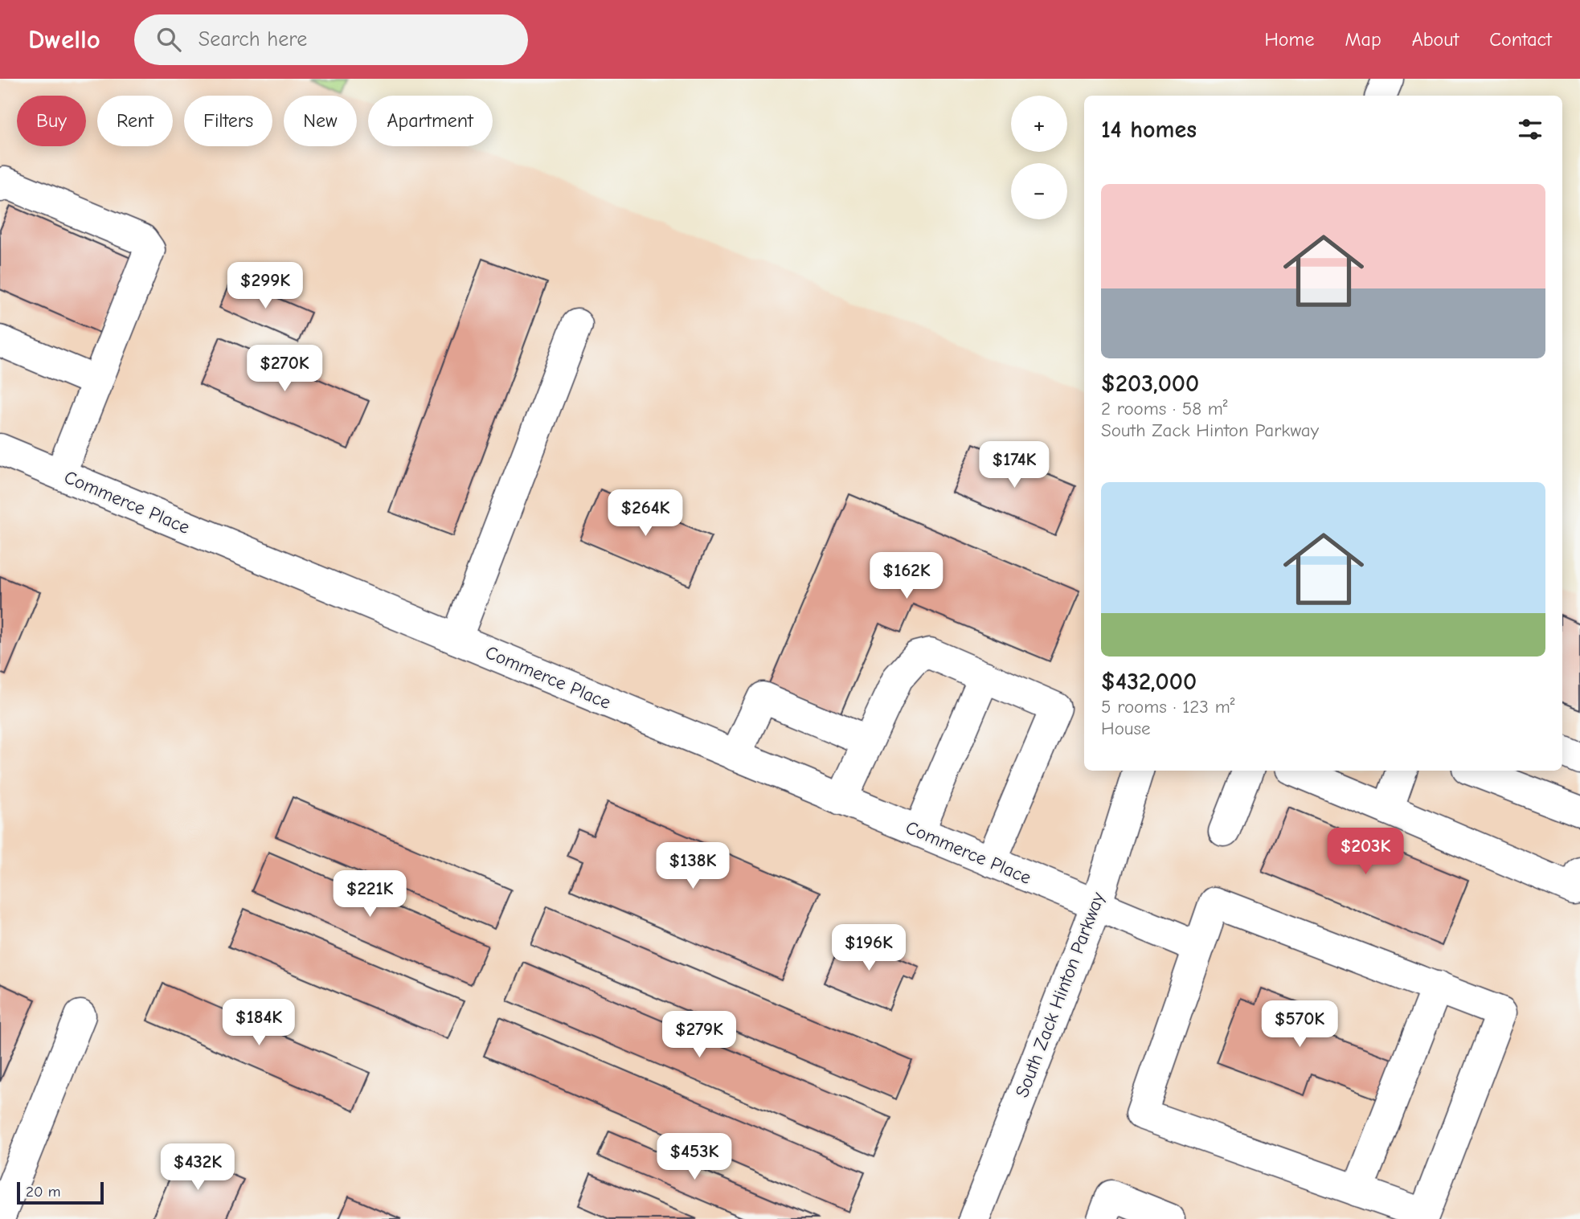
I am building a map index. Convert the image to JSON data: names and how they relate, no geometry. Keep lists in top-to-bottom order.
{
  "streets": {
    "street": ["Commerce Place", "South Zack Hinton Parkway"]
  },
  "crossings": [
    ["Commerce Place", "South Zack Hinton Parkway"]
  ],
  "scale_bar": "20 m",
  "page": {
    "header": "Dwello",
    "search": "Search here",
    "nav": [
      "Home",
      "Map",
      "About",
      "Contact"
    ],
    "map_buttons": ["+", "−"],
    "chip": [
      "Buy",
      "Rent",
      "Filters",
      "New",
      "Apartment"
    ],
    "heading": "14 homes",
    "list": [
      {
        "name": "$203,000",
        "note": "2 rooms · 58 m² · South Zack Hinton Parkway"
      },
      {
        "name": "$432,000",
        "note": "5 rooms · 123 m² · House"
      }
    ],
    "price": [
      "$299K",
      "$270K",
      "$174K",
      "$264K",
      "$162K",
      "$203K",
      "$138K",
      "$221K",
      "$196K",
      "$184K",
      "$570K",
      "$279K",
      "$453K",
      "$432K"
    ],
    "scale": "20 m"
  }
}
